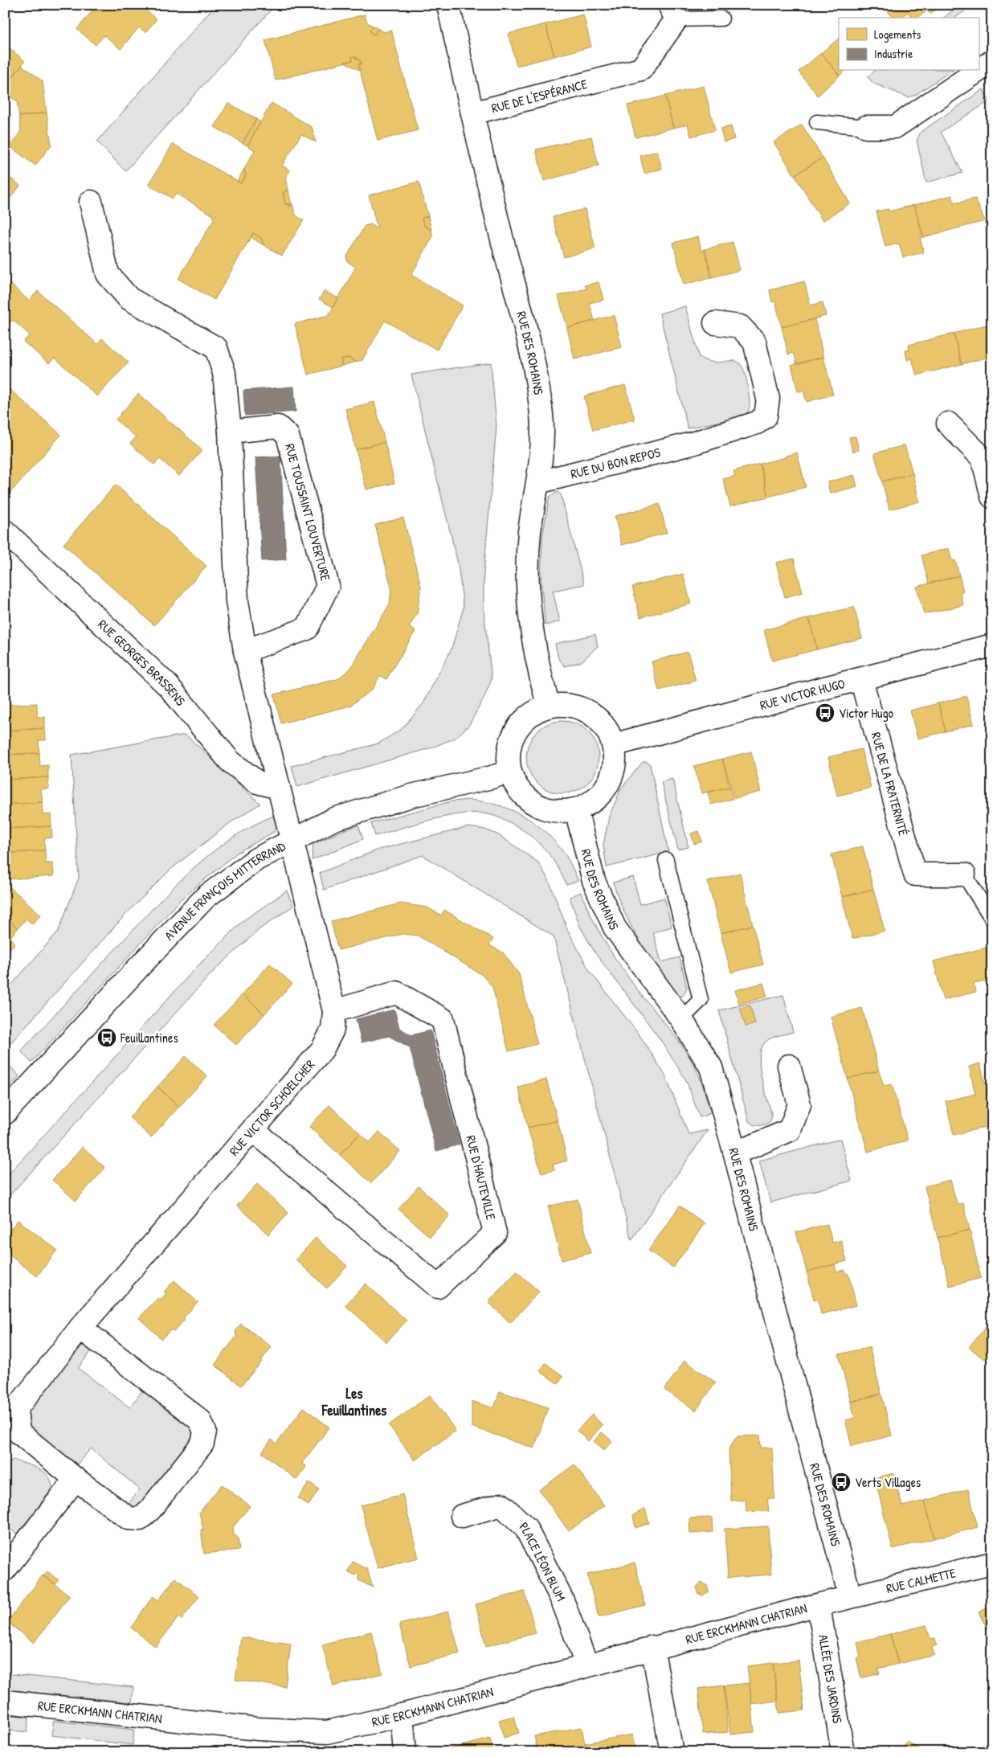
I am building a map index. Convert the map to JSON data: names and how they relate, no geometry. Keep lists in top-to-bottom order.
{
  "streets": {
    "street": [
      "RUE DE L'ESPÉRANCE",
      "RUE DES ROMAINS",
      "RUE DU BON REPOS",
      "RUE TOUSSAINT LOUVERTURE",
      "RUE GEORGES BRASSENS",
      "RUE VICTOR HUGO",
      "RUE DE LA FRATERNITÉ",
      "AVENUE FRANÇOIS MITTERRAND",
      "RUE VICTOR SCHOELCHER",
      "RUE D'HAUTEVILLE",
      "PLACE LÉON BLUM",
      "RUE CALMETTE",
      "RUE ERCKMANN CHATRIAN",
      "ALLÉE DES JARDINS"
    ]
  },
  "crossings": [
    ["RUE DE L'ESPÉRANCE", "RUE DES ROMAINS"],
    ["RUE DES ROMAINS", "RUE DU BON REPOS"],
    ["RUE DES ROMAINS", "RUE VICTOR HUGO"],
    ["RUE DES ROMAINS", "AVENUE FRANÇOIS MITTERRAND"],
    ["RUE DES ROMAINS", "RUE CALMETTE"],
    ["RUE DES ROMAINS", "RUE ERCKMANN CHATRIAN"],
    ["RUE VICTOR HUGO", "RUE DE LA FRATERNITÉ"],
    ["RUE VICTOR HUGO", "AVENUE FRANÇOIS MITTERRAND"],
    ["AVENUE FRANÇOIS MITTERRAND", "RUE VICTOR SCHOELCHER"],
    ["RUE VICTOR SCHOELCHER", "RUE D'HAUTEVILLE"],
    ["PLACE LÉON BLUM", "RUE ERCKMANN CHATRIAN"],
    ["RUE CALMETTE", "RUE ERCKMANN CHATRIAN"],
    ["RUE ERCKMANN CHATRIAN", "ALLÉE DES JARDINS"]
  ],
  "districts": ["Les Feuillantines"],
  "places": {
    "bus stop": ["Victor Hugo", "Feuillantines", "Verts Villages"]
  },
  "legend": ["Logements", "Industrie"]
}
